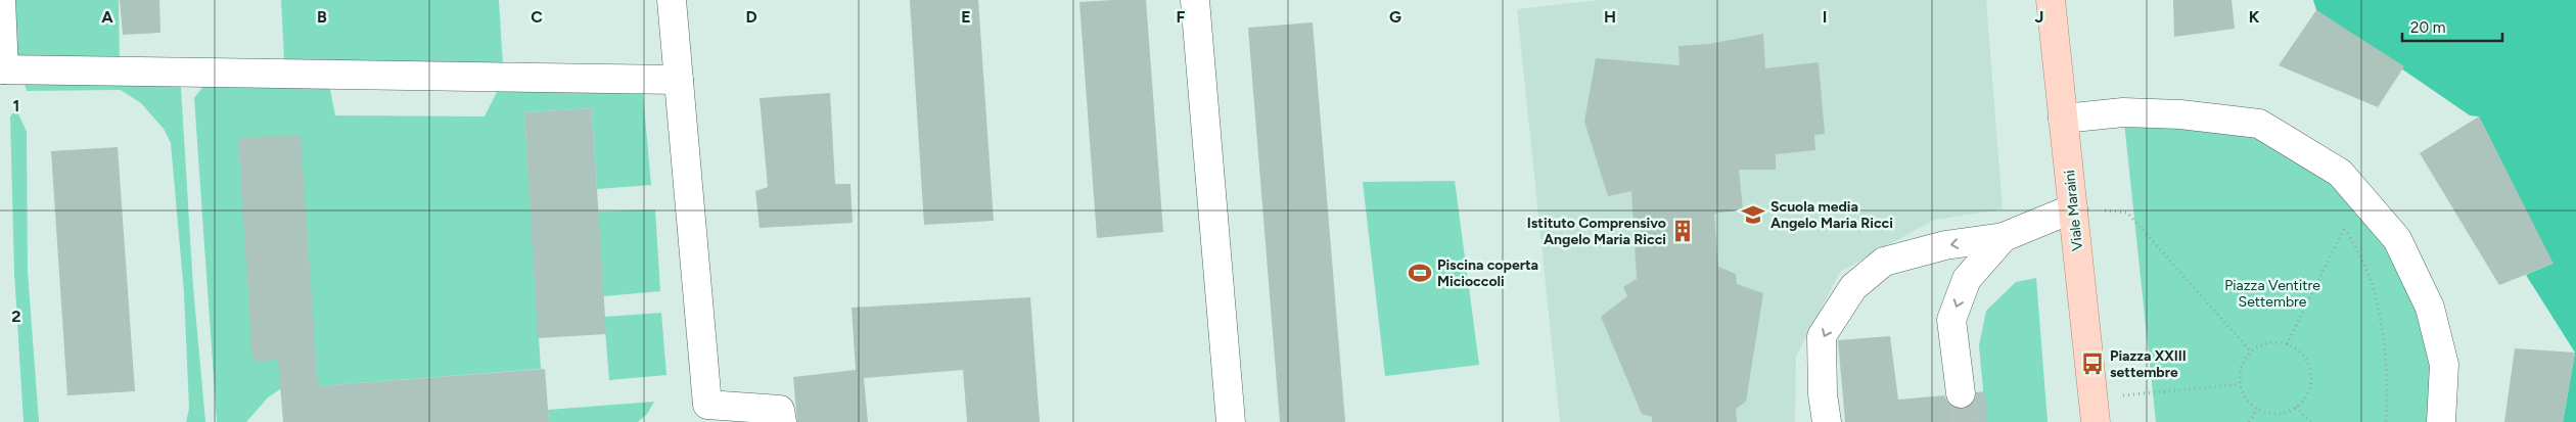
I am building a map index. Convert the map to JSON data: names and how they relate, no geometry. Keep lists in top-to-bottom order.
{
  "streets": {
    "main road": ["Viale Maraini"]
  },
  "parks": ["Piazza Ventitre Settembre"],
  "places": {
    "school or university": ["Scuola media Angelo Maria Ricci"],
    "building": ["Istituto Comprensivo Angelo Maria Ricci"],
    "sports": ["Piscina coperta Micioccoli"],
    "bus stop": ["Piazza XXIII settembre"]
  },
  "scale_bar": "20 m",
  "grid": {
    "columns": [
      "A",
      "B",
      "C",
      "D",
      "E",
      "F",
      "G",
      "H",
      "I",
      "J",
      "K"
    ],
    "rows": ["1", "2"]
  }
}
